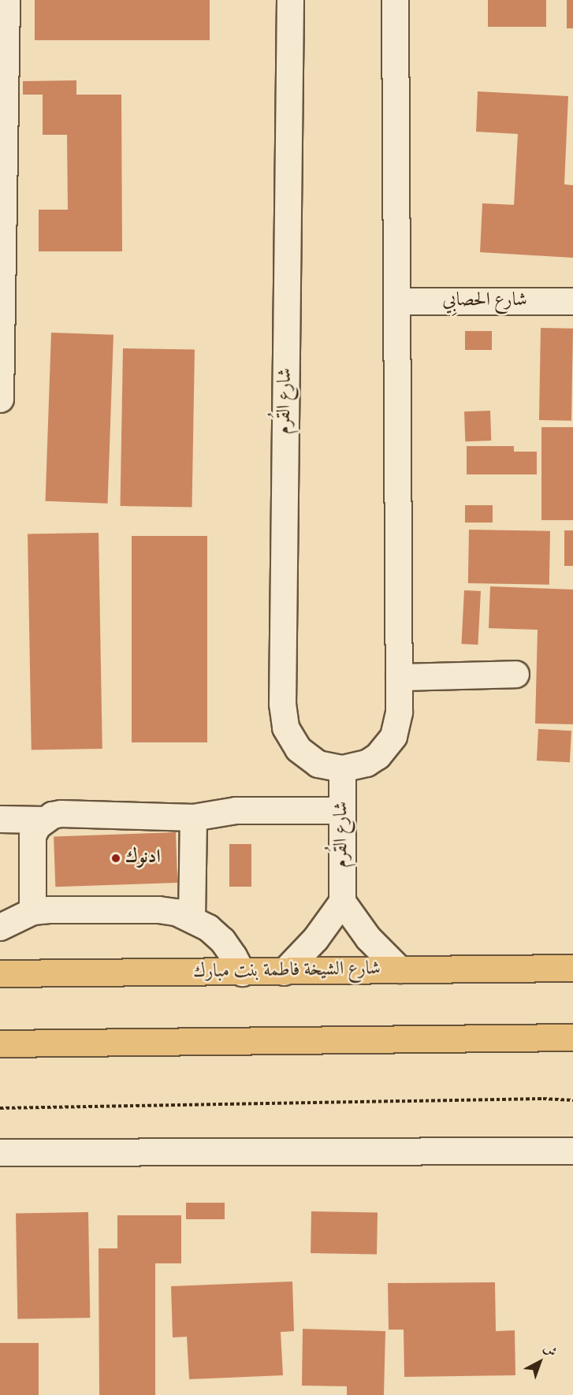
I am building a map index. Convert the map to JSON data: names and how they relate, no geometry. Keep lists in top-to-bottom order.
{
  "streets": {
    "main road": ["شارع الشيخة فاطمة بنت مبارك"],
    "street": ["شارع الحصابِي", "شارع القُرم"]
  },
  "crossings": [
    ["شارع الحصابِي", "شارع القُرم"]
  ],
  "places": ["ادنوك"],
  "north": "top right"
}
